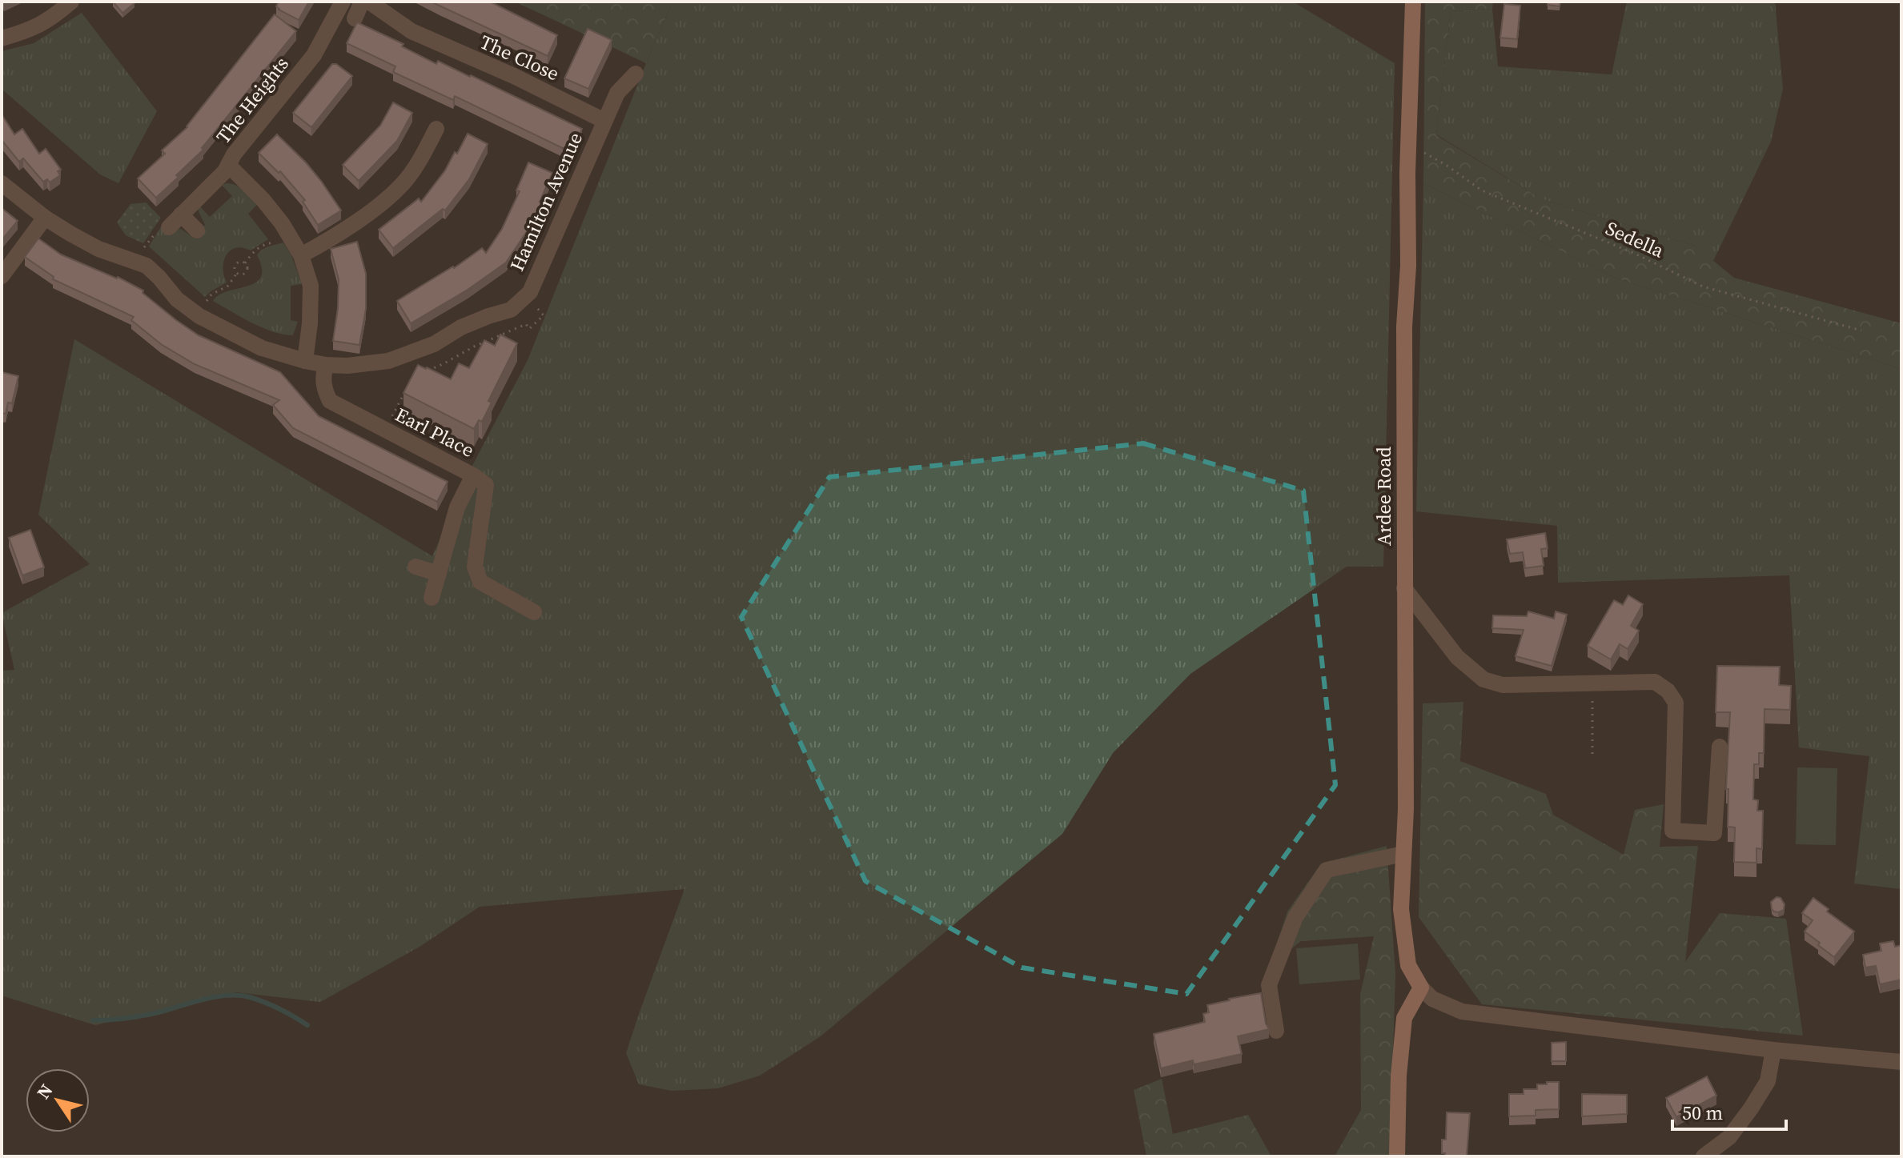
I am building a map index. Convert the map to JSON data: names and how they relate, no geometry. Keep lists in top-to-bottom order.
{
  "streets": {
    "main road": ["Ardee Road"],
    "street": [
      "The Close",
      "The Heights",
      "Hamilton Avenue",
      "Earl Place"
    ],
    "path": ["Sedella"]
  },
  "crossings": [
    ["The Close", "Hamilton Avenue"],
    ["Hamilton Avenue", "Earl Place"],
    ["Sedella", "Ardee Road"]
  ],
  "scale_bar": "50 m",
  "north": "top left"
}
